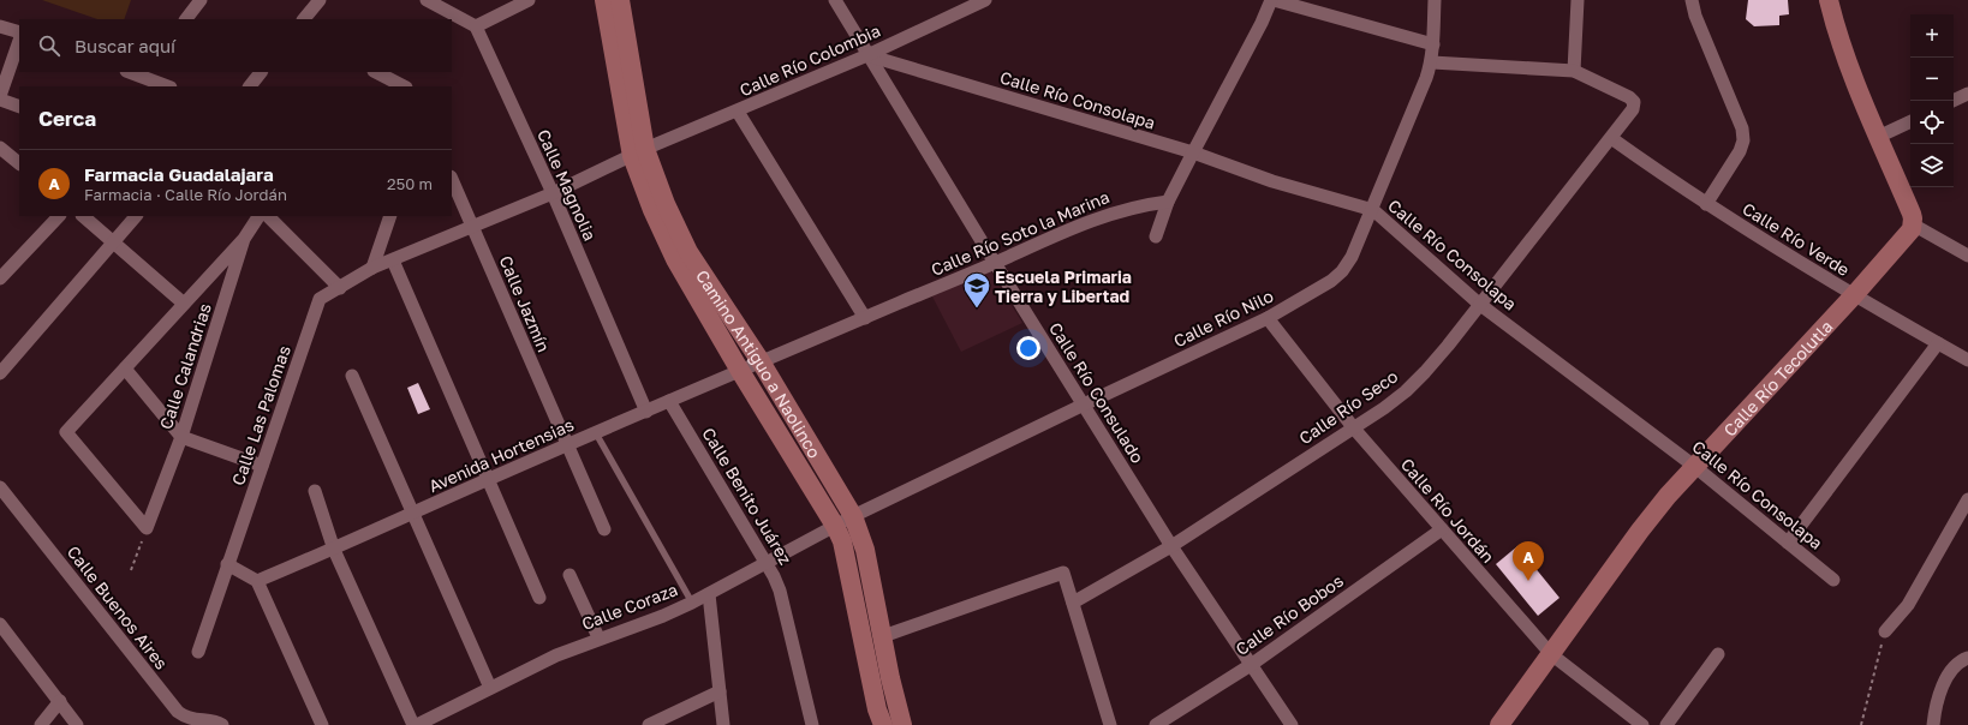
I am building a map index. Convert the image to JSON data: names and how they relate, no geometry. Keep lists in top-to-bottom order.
{
  "streets": {
    "main road": ["Camino Antiguo a Naolinco", "Calle Río Tecolutla"],
    "street": [
      "Calle Río Colombia",
      "Calle Río Consolapa",
      "Calle Magnolia",
      "Calle Río Soto la Marina",
      "Calle Río Verde",
      "Calle Jazmín",
      "Calle Río Nilo",
      "Calle Calandrias",
      "Calle Río Consulado",
      "Calle Río Seco",
      "Calle Las Palomas",
      "Avenida Hortensias",
      "Calle Benito Juárez",
      "Calle Río Jordán",
      "Calle Coraza",
      "Calle Buenos Aires",
      "Calle Río Bobos"
    ]
  },
  "crossings": [
    ["Calle Río Colombia", "Calle Río Consolapa"],
    ["Calle Río Colombia", "Calle Magnolia"],
    ["Calle Río Colombia", "Calle Jazmín"],
    ["Calle Río Colombia", "Camino Antiguo a Naolinco"],
    ["Calle Río Colombia", "Calle Río Consulado"],
    ["Calle Río Colombia", "Calle Las Palomas"],
    ["Calle Río Consolapa", "Calle Río Nilo"],
    ["Calle Río Consolapa", "Calle Río Tecolutla"],
    ["Calle Río Consolapa", "Calle Río Consulado"],
    ["Calle Río Consolapa", "Calle Río Seco"],
    ["Calle Magnolia", "Avenida Hortensias"],
    ["Calle Río Soto la Marina", "Camino Antiguo a Naolinco"],
    ["Calle Río Soto la Marina", "Calle Río Consulado"],
    ["Calle Río Soto la Marina", "Avenida Hortensias"],
    ["Calle Río Verde", "Calle Río Tecolutla"],
    ["Calle Río Verde", "Calle Río Seco"],
    ["Calle Jazmín", "Calle Las Palomas"],
    ["Calle Jazmín", "Avenida Hortensias"],
    ["Calle Río Nilo", "Camino Antiguo a Naolinco"],
    ["Calle Río Nilo", "Calle Río Consulado"],
    ["Calle Río Nilo", "Calle Río Jordán"],
    ["Calle Río Nilo", "Calle Coraza"],
    ["Camino Antiguo a Naolinco", "Avenida Hortensias"],
    ["Camino Antiguo a Naolinco", "Calle Coraza"],
    ["Calle Río Tecolutla", "Calle Río Jordán"],
    ["Calle Río Consulado", "Calle Río Seco"],
    ["Calle Río Consulado", "Calle Río Bobos"],
    ["Calle Río Seco", "Calle Río Jordán"],
    ["Avenida Hortensias", "Calle Benito Juárez"],
    ["Calle Benito Juárez", "Calle Coraza"],
    ["Calle Río Jordán", "Calle Río Bobos"]
  ],
  "places": {
    "school or university": ["Escuela Primaria Tierra y Libertad"]
  },
  "page": {
    "map_buttons": ["+", "−"],
    "search": "Buscar aquí",
    "heading": "Cerca",
    "list": [
      {
        "mark": "A",
        "name": "Farmacia Guadalajara",
        "note": "Farmacia · Calle Río Jordán",
        "value": "250 m"
      }
    ],
    "pins": "A"
  }
}
